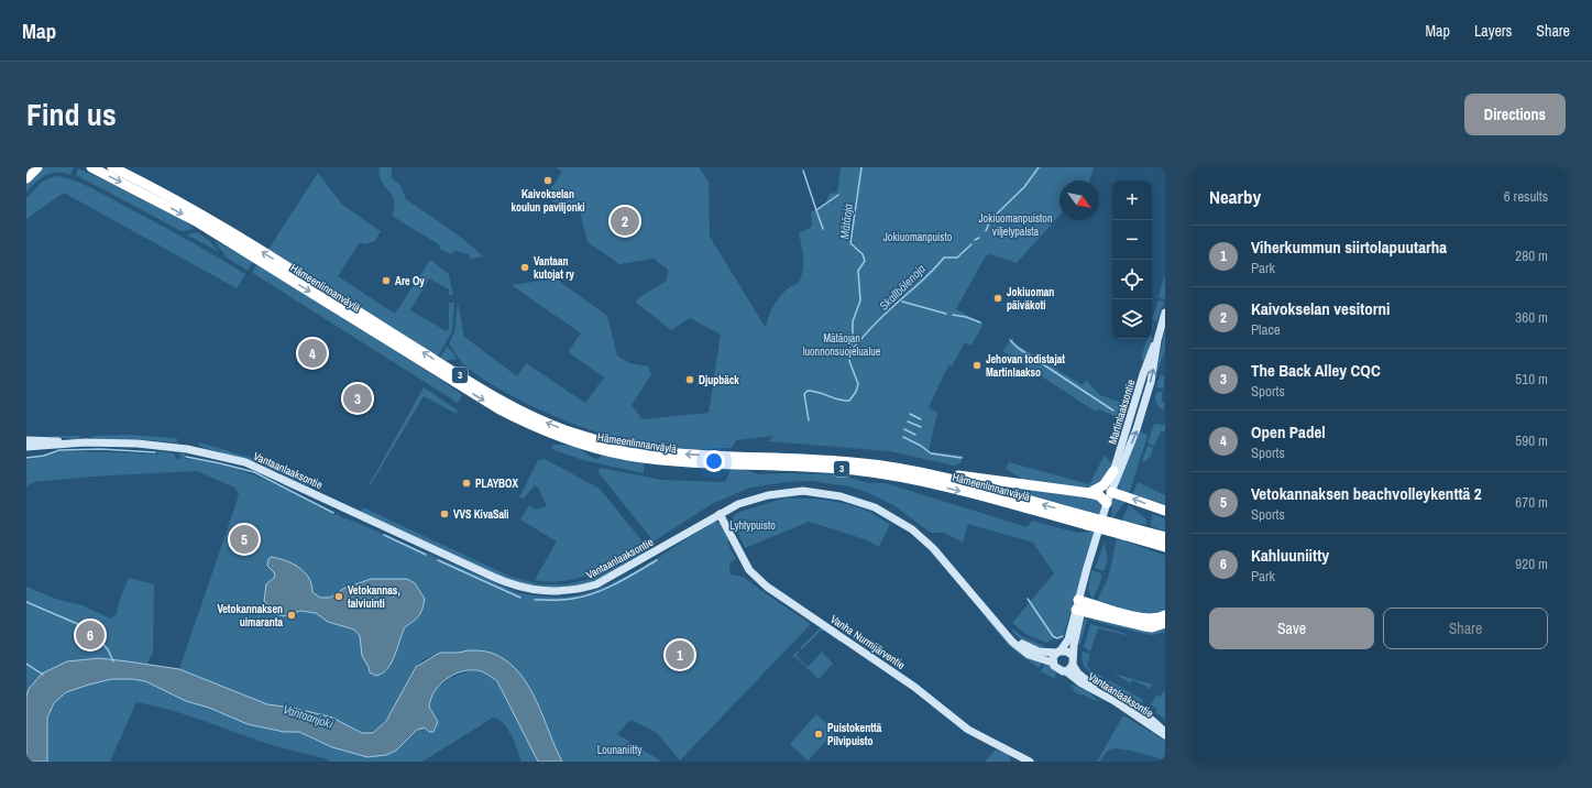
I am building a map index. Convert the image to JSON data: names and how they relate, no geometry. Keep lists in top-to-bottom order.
{
  "streets": {
    "highway": ["Hämeenlinnanväylä", "3"],
    "main road": ["Martinlaaksontie", "Vantaanlaaksontie", "Vanha Nurmijärventie"]
  },
  "crossings": [
    ["Martinlaaksontie", "Vantaanlaaksontie"],
    ["Vantaanlaaksontie", "Vanha Nurmijärventie"]
  ],
  "water": ["Mätäoja", "Skallbölenoja", "Vantaanjoki"],
  "parks": [
    "Jokiuomanpuiston viljelypalsta",
    "Jokiuomanpuisto",
    "Mätäojan luonnonsuojelualue",
    "Lyhtypuisto",
    "Lounaniitty"
  ],
  "places": [
    "Kaivokselan koulun paviljonki",
    "Vantaan kutojat ry",
    "Are Oy",
    "Jokiuoman päiväkoti",
    "Jehovan todistajat Martinlaakso",
    "Djupbäck",
    "PLAYBOX",
    "VVS KivaSali",
    "Vetokannas, talviuinti",
    "Vetokannaksen uimaranta",
    "Puistokenttä Pilvipuisto"
  ],
  "north": "bottom right",
  "page": {
    "header": "Map",
    "nav": ["Map", "Layers", "Share"],
    "title": "Find us",
    "buttons": [
      "Directions",
      ["Save", "Share"]
    ],
    "heading": ["Nearby", "6 results"],
    "map_buttons": ["+", "−"],
    "pins": [
      "2",
      "4",
      "3",
      "5",
      "6",
      "1"
    ],
    "list": [
      {
        "mark": "1",
        "name": "Viherkummun siirtolapuutarha",
        "note": "Park",
        "value": "280 m"
      },
      {
        "mark": "2",
        "name": "Kaivokselan vesitorni",
        "note": "Place",
        "value": "360 m"
      },
      {
        "mark": "3",
        "name": "The Back Alley CQC",
        "note": "Sports",
        "value": "510 m"
      },
      {
        "mark": "4",
        "name": "Open Padel",
        "note": "Sports",
        "value": "590 m"
      },
      {
        "mark": "5",
        "name": "Vetokannaksen beachvolleykenttä 2",
        "note": "Sports",
        "value": "670 m"
      },
      {
        "mark": "6",
        "name": "Kahluuniitty",
        "note": "Park",
        "value": "920 m"
      }
    ]
  }
}
